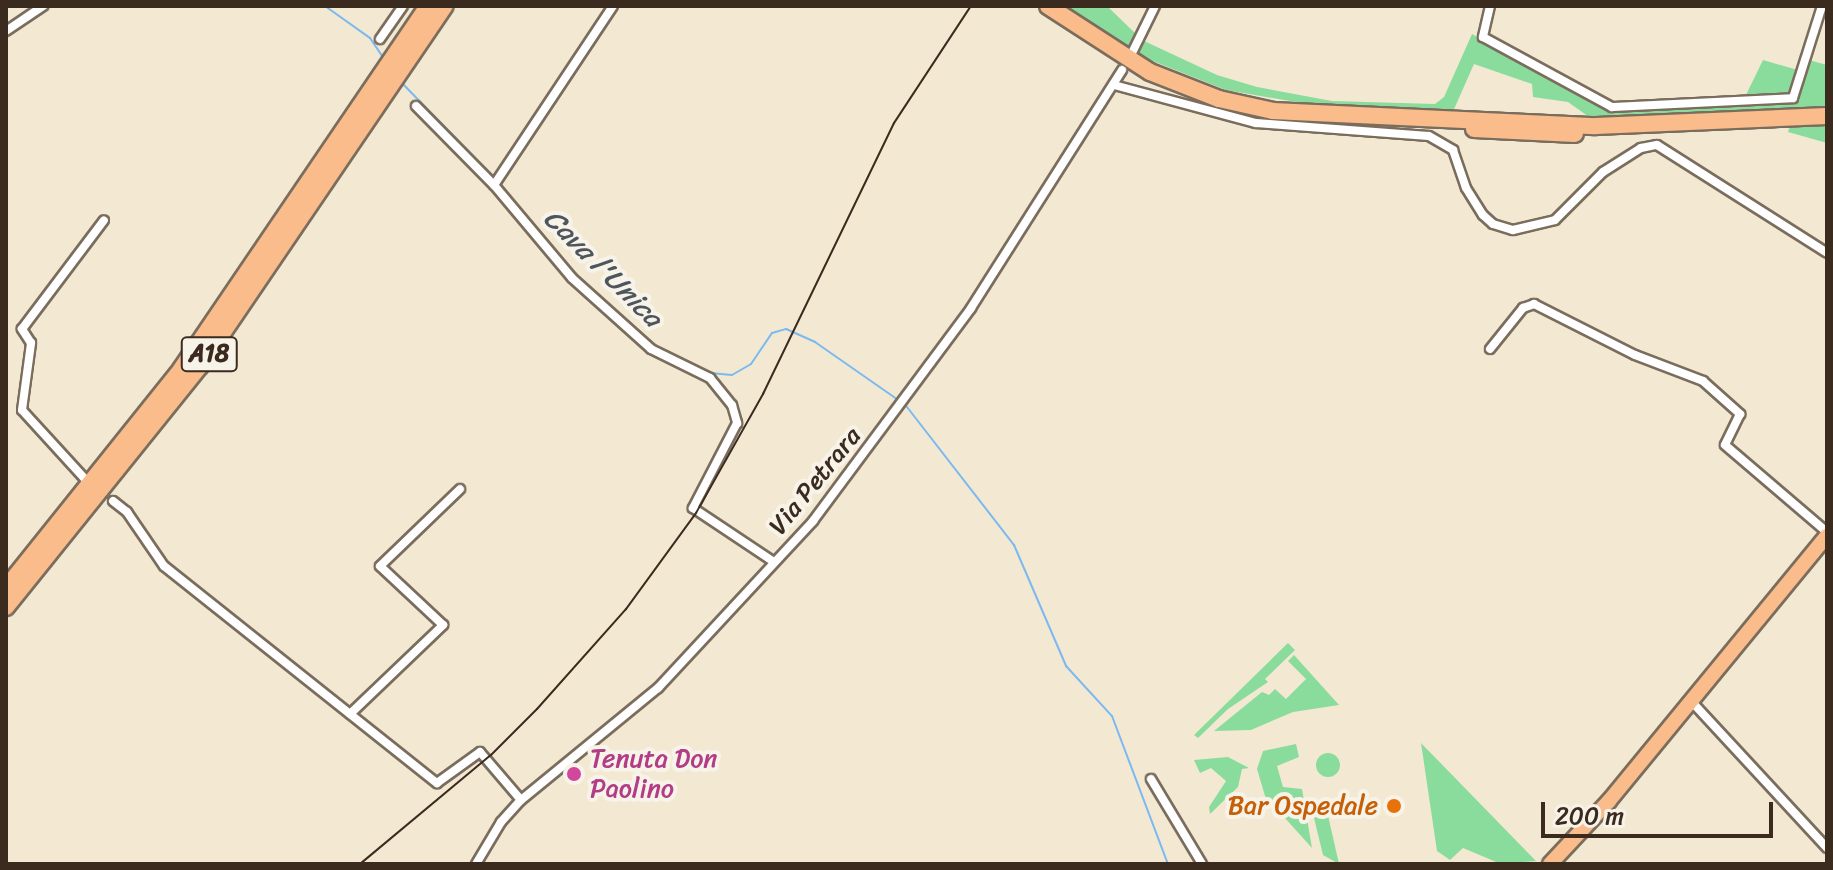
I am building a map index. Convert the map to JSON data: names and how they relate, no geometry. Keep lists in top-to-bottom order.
{
  "streets": {
    "highway": ["A18"],
    "street": ["Via Petrara"]
  },
  "water": ["Cava l'Unica"],
  "places": ["Tenuta Don Paolino", "Bar Ospedale"],
  "scale_bar": "200 m"
}
